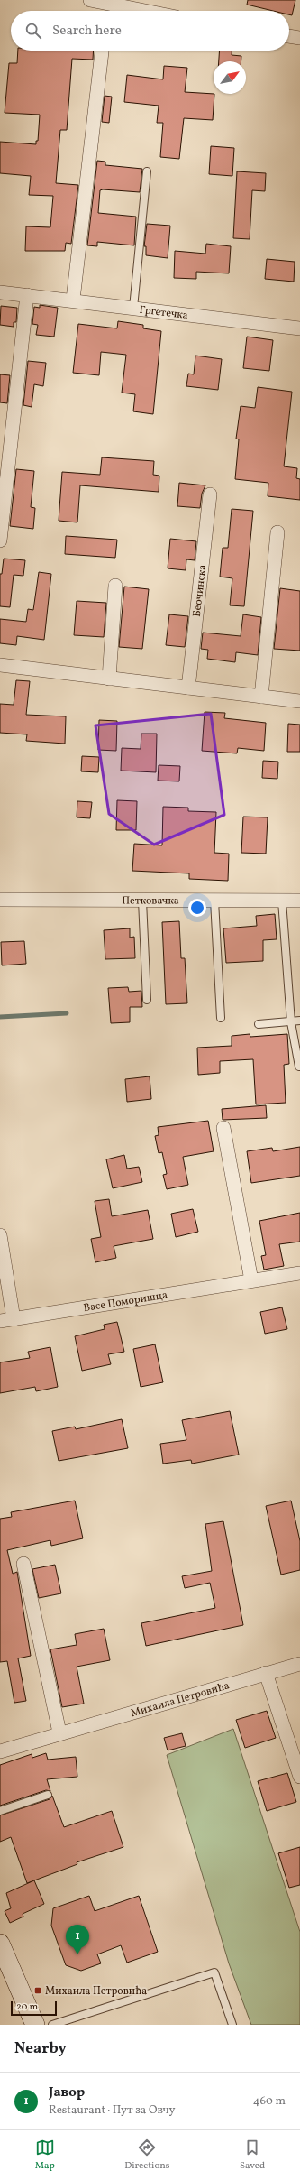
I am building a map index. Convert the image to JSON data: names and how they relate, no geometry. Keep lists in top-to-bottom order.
{
  "streets": {
    "street": [
      "Гргетечка",
      "Беочинска",
      "Петковачка",
      "Васе Поморишца",
      "Михаила Петровића"
    ]
  },
  "places": {
    "transit": ["Михаила Петровића"]
  },
  "scale_bar": "20 m",
  "north": "top right",
  "page": {
    "search": "Search here",
    "pins": "1",
    "scale": "20 m",
    "heading": "Nearby",
    "list": [
      {
        "mark": "1",
        "name": "Јавор",
        "note": "Restaurant · Пут за Овчу",
        "value": "460 m"
      }
    ],
    "nav": ["Map", "Directions", "Saved"]
  }
}
